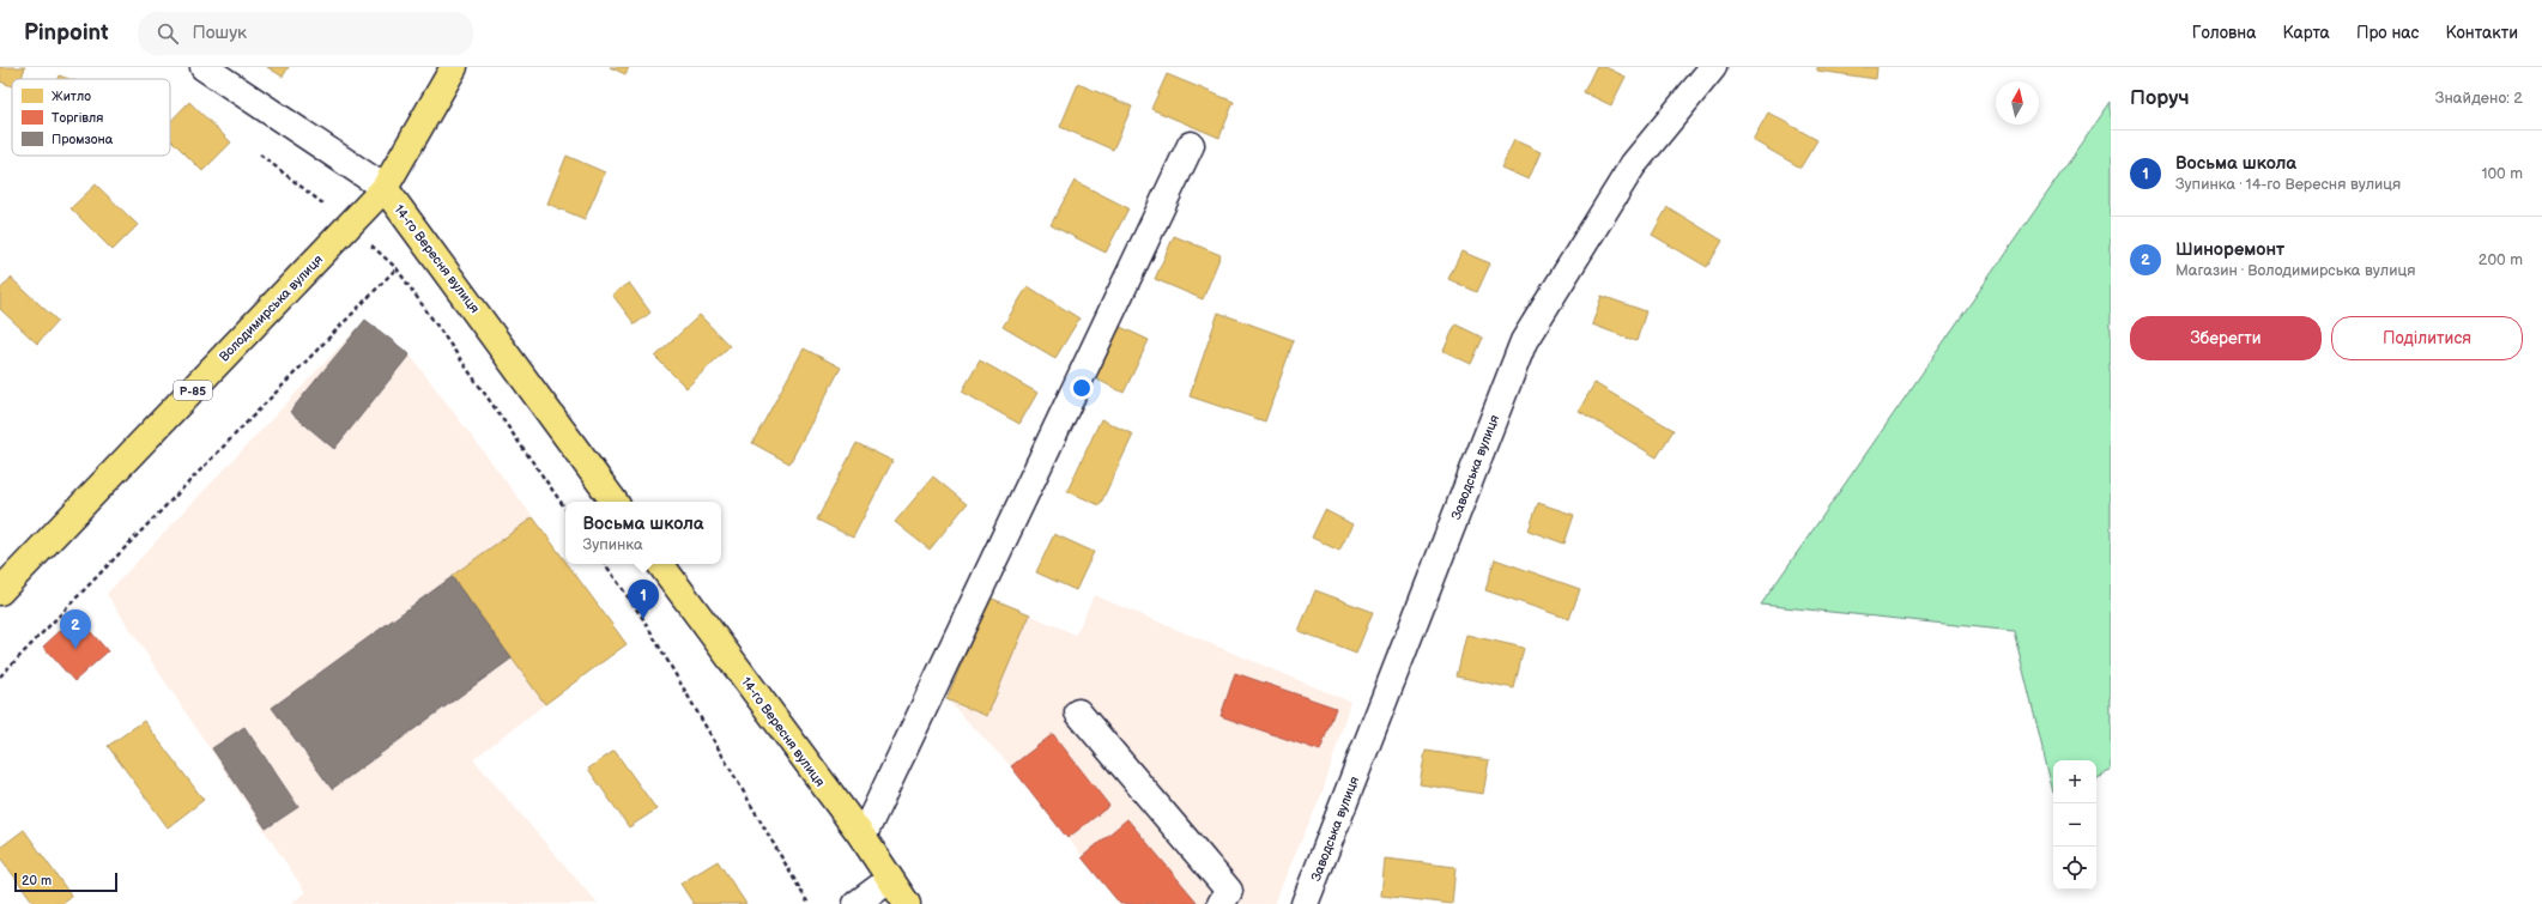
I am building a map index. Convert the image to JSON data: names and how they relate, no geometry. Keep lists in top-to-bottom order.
{
  "streets": {
    "main road": ["14-го Вересня вулиця", "Володимирська вулиця", "Р-85"],
    "street": ["Заводська вулиця"]
  },
  "crossings": [
    ["14-го Вересня вулиця", "Володимирська вулиця"]
  ],
  "legend": ["Житло", "Торгівля", "Промзона"],
  "scale_bar": "20 m",
  "north": "top",
  "page": {
    "header": "Pinpoint",
    "search": "Пошук",
    "nav": [
      "Головна",
      "Карта",
      "Про нас",
      "Контакти"
    ],
    "heading": ["Поруч", "Знайдено: 2"],
    "list": [
      {
        "mark": "1",
        "name": "Восьма школа",
        "note": "Зупинка · 14-го Вересня вулиця",
        "value": "100 m"
      },
      {
        "mark": "2",
        "name": "Шиноремонт",
        "note": "Магазин · Володимирська вулиця",
        "value": "200 m"
      }
    ],
    "buttons": ["Зберегти", "Поділитися"],
    "popup": ["Восьма школа", "Зупинка"],
    "pins": ["1", "2"],
    "map_buttons": ["+", "−"],
    "scale": "20 m"
  }
}
